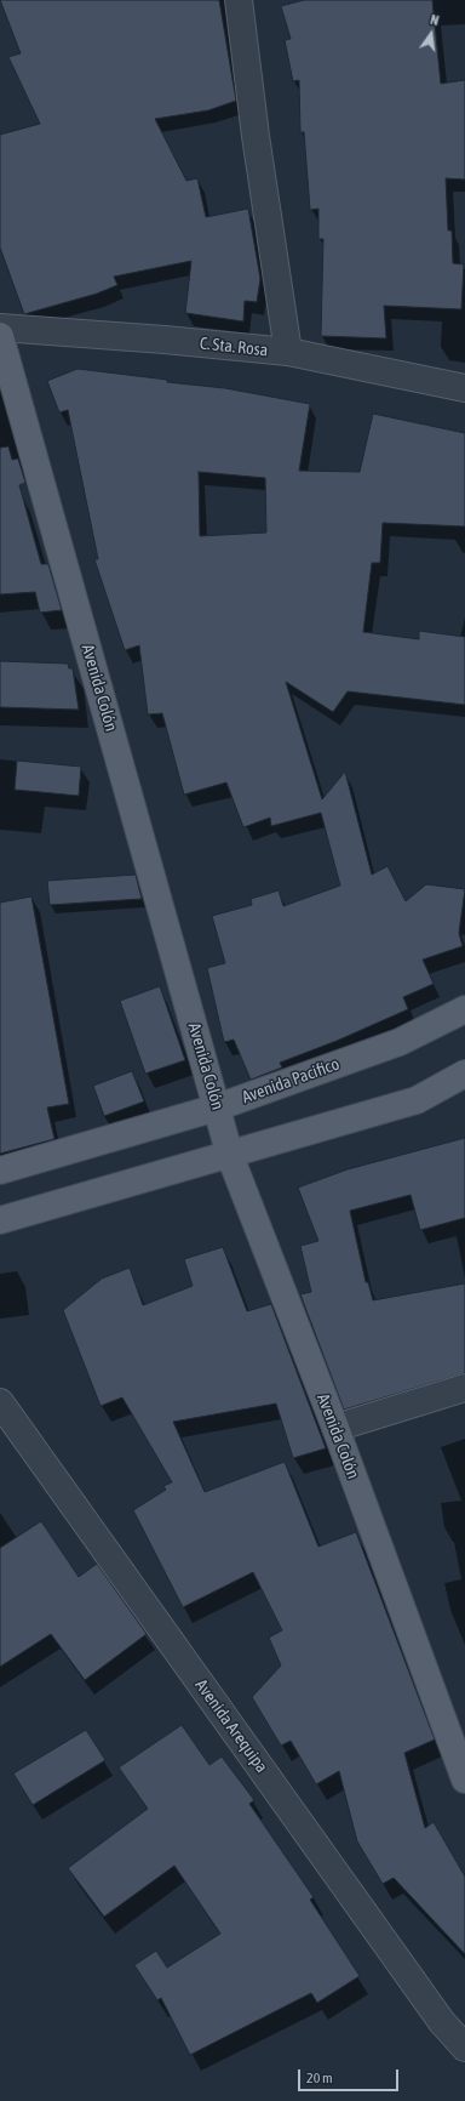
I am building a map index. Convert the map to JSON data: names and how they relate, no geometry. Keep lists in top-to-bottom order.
{
  "streets": {
    "main road": ["Avenida Colón", "Avenida Pacifico"],
    "street": ["C. Sta. Rosa", "Avenida Arequipa"]
  },
  "crossings": [
    ["Avenida Colón", "Avenida Pacifico"]
  ],
  "scale_bar": "20 m",
  "north": "top"
}
